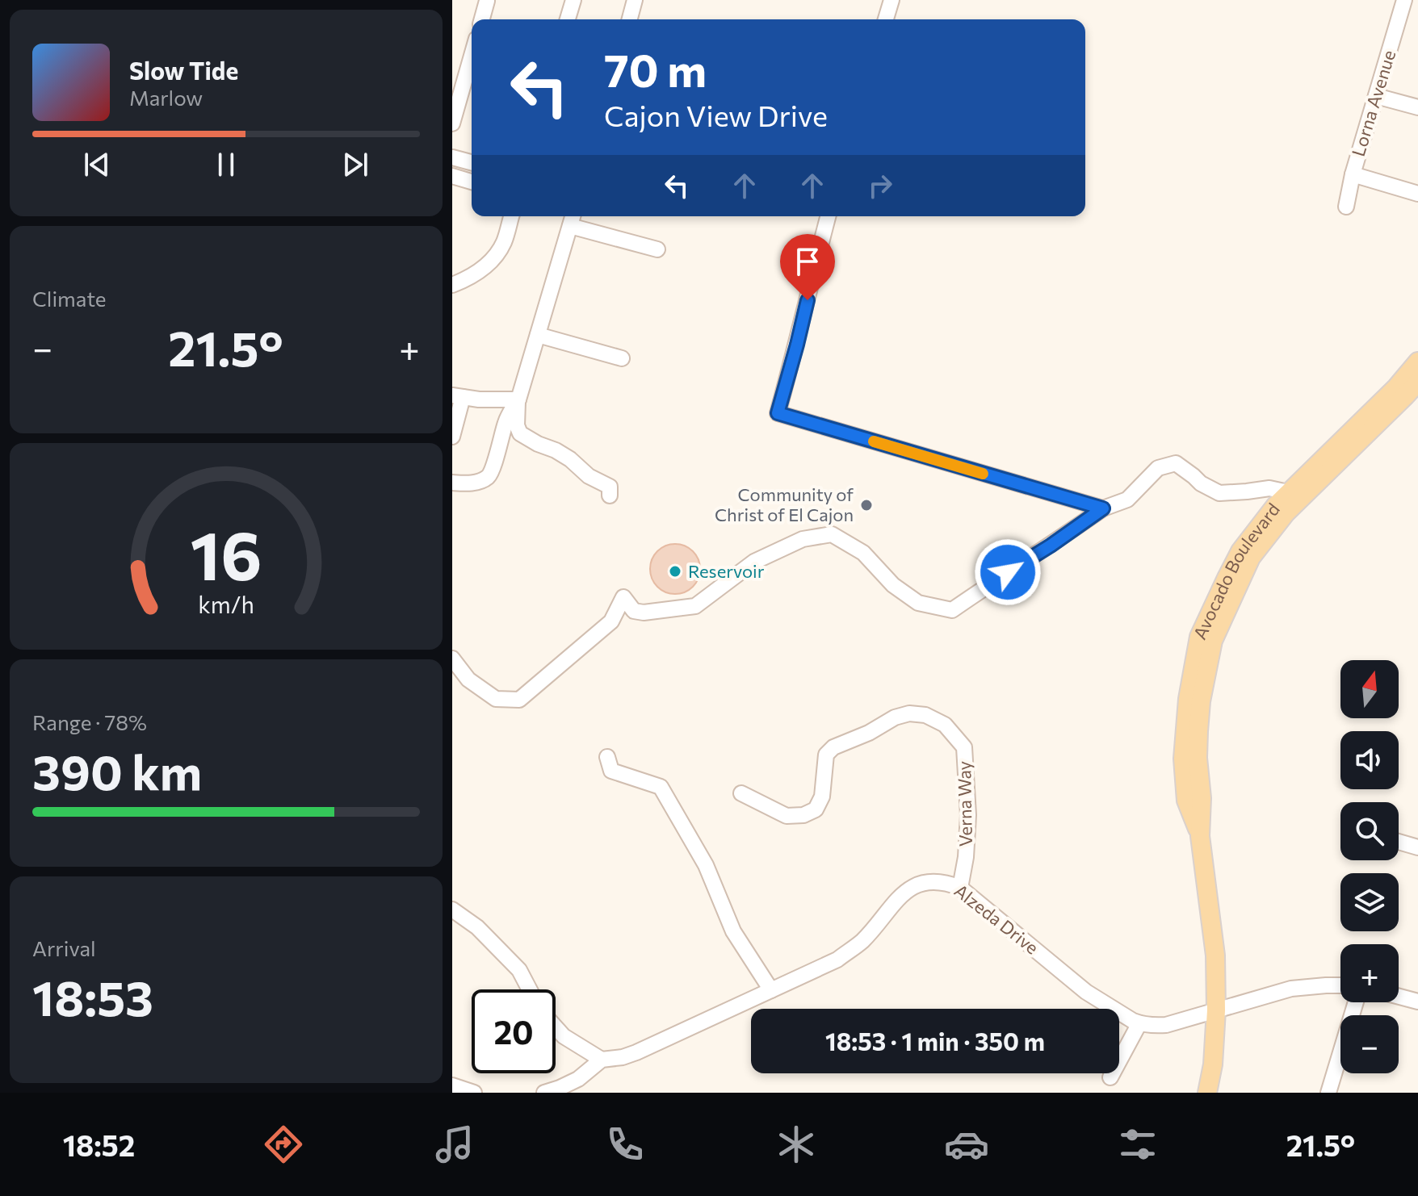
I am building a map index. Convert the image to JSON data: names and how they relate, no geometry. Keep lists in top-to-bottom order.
{
  "streets": {
    "main road": ["Avocado Boulevard"],
    "street": ["Lorna Avenue", "Verna Way", "Alzeda Drive"]
  },
  "crossings": [
    ["Avocado Boulevard", "Alzeda Drive"],
    ["Verna Way", "Alzeda Drive"]
  ],
  "places": ["Community of Christ of El Cajon", "Reservoir"],
  "north": "top",
  "page": {
    "turn": ["70 m", "Cajon View Drive"],
    "song": ["Slow Tide", "Marlow"],
    "tile": [
      "Climate",
      ["Range · 78%", "390 km"],
      ["Arrival", "18:53"]
    ],
    "heat": ["−", "21.5°", "+"],
    "map_buttons": ["+", "−"],
    "limit": "20",
    "trip": "18:53 · 1 min · 350 m",
    "tabs": ["18:52", "21.5°"],
    "gauge": ["16", "km/h"]
  }
}
